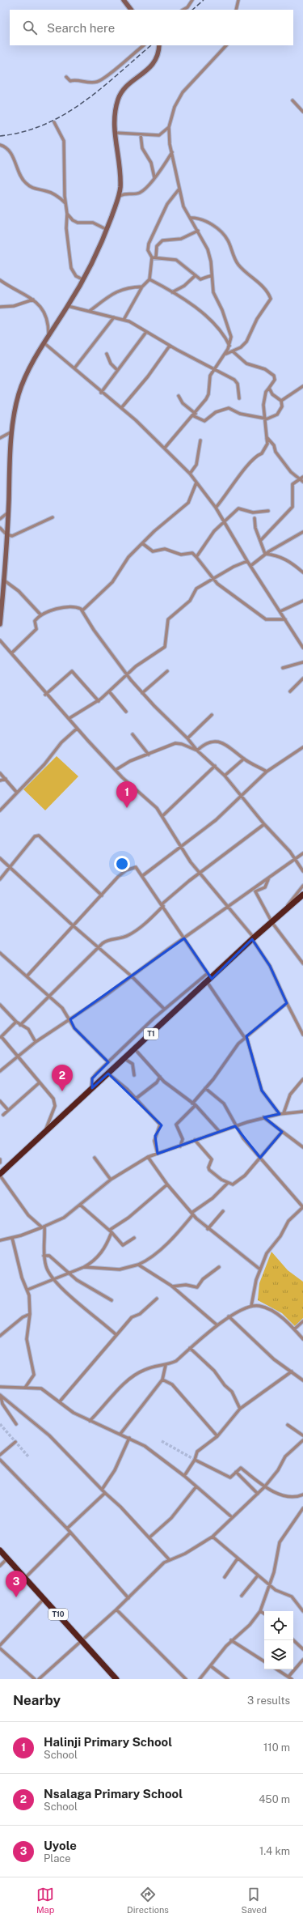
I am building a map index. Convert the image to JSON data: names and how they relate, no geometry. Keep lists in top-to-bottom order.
{
  "streets": {
    "highway": ["T1", "T10"]
  },
  "page": {
    "search": "Search here",
    "pins": ["1", "2", "3"],
    "heading": ["Nearby", "3 results"],
    "list": [
      {
        "mark": "1",
        "name": "Halinji Primary School",
        "note": "School",
        "value": "110 m"
      },
      {
        "mark": "2",
        "name": "Nsalaga Primary School",
        "note": "School",
        "value": "450 m"
      },
      {
        "mark": "3",
        "name": "Uyole",
        "note": "Place",
        "value": "1.4 km"
      }
    ],
    "nav": ["Map", "Directions", "Saved"]
  }
}
